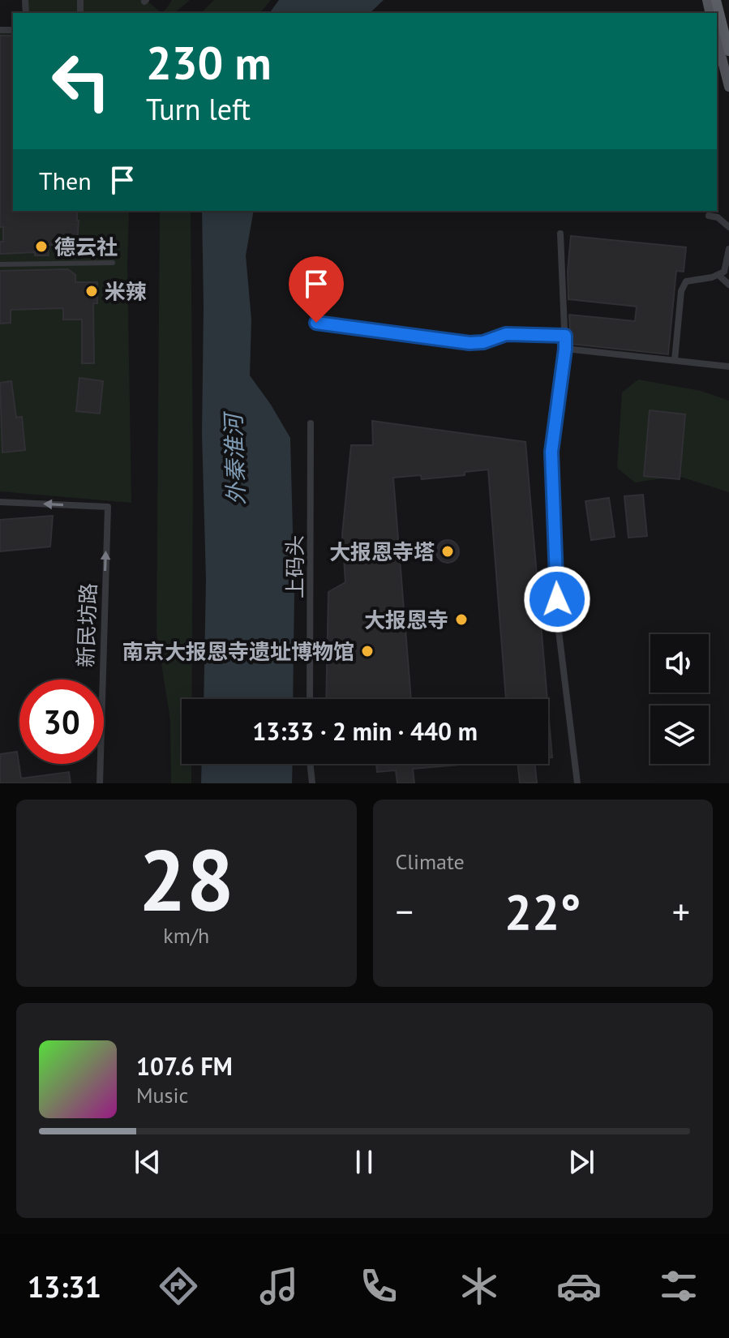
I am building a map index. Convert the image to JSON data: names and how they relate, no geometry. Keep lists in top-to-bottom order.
{
  "streets": {
    "street": ["上码头", "新民坊路"]
  },
  "water": ["外秦淮河"],
  "places": [
    "德云社",
    "米辣",
    "大报恩寺塔",
    "大报恩寺",
    "南京大报恩寺遗址博物馆"
  ],
  "page": {
    "turn": ["230 m", "Turn left"],
    "then": "Then",
    "limit": "30",
    "trip": "13:33 · 2 min · 440 m",
    "tile": [
      ["28", "km/h"],
      "Climate"
    ],
    "heat": ["−", "22°", "+"],
    "song": ["107.6 FM", "Music"],
    "tabs": "13:31"
  }
}
